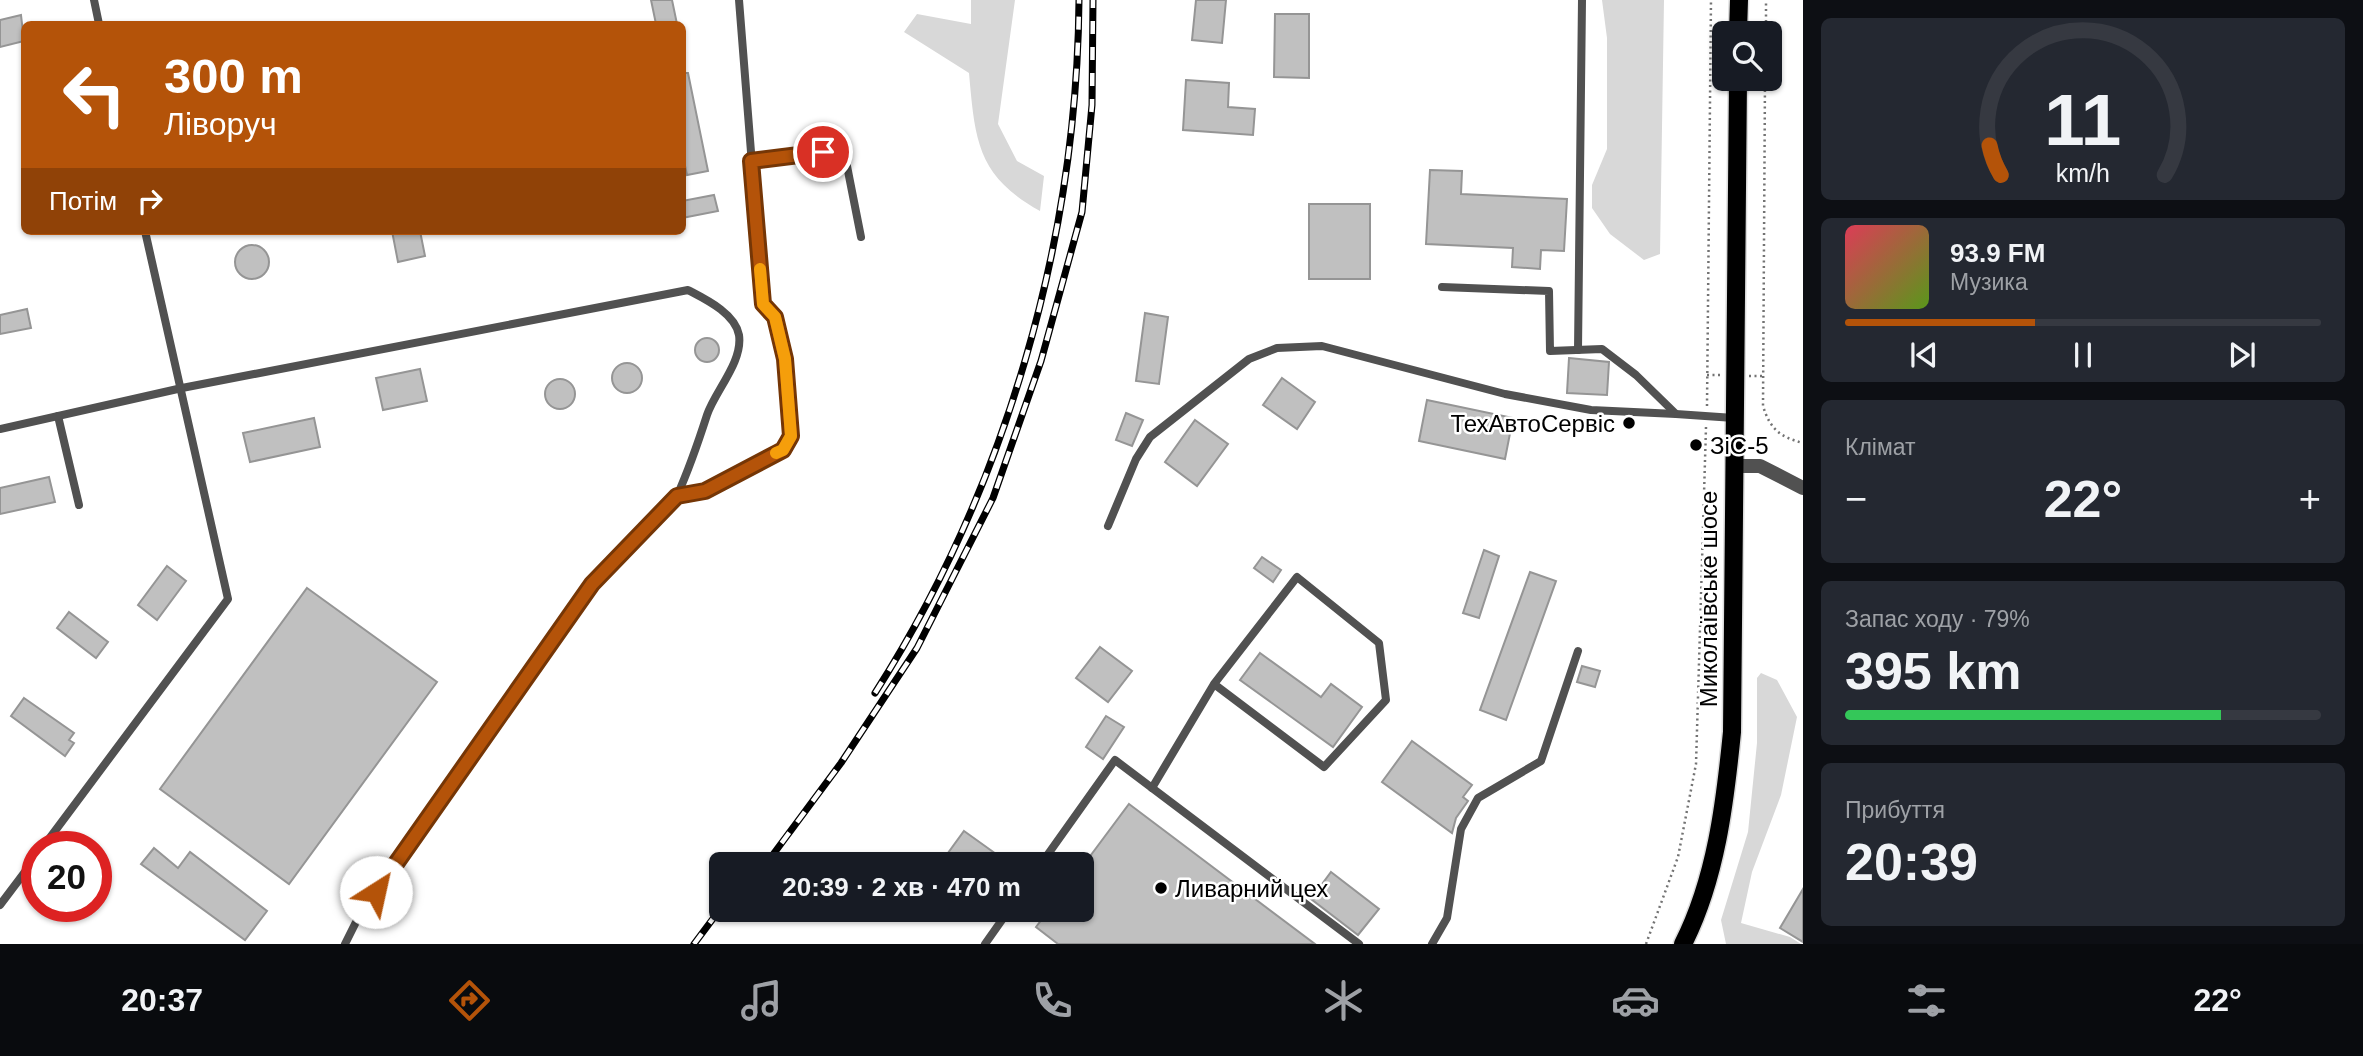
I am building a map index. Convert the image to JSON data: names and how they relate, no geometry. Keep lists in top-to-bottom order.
{
  "streets": {
    "main road": ["Миколаївське шосе"]
  },
  "places": ["ТехАвтоСервіс", "ЗіС-5", "Ливарний цех"],
  "page": {
    "turn": ["300 m", "Ліворуч"],
    "then": "Потім",
    "song": ["93.9 FM", "Музика"],
    "tile": [
      "Клімат",
      ["Запас ходу · 79%", "395 km"],
      ["Прибуття", "20:39"]
    ],
    "heat": ["−", "22°", "+"],
    "limit": "20",
    "trip": "20:39 · 2 хв · 470 m",
    "tabs": ["20:37", "22°"],
    "gauge": ["11", "km/h"]
  }
}
